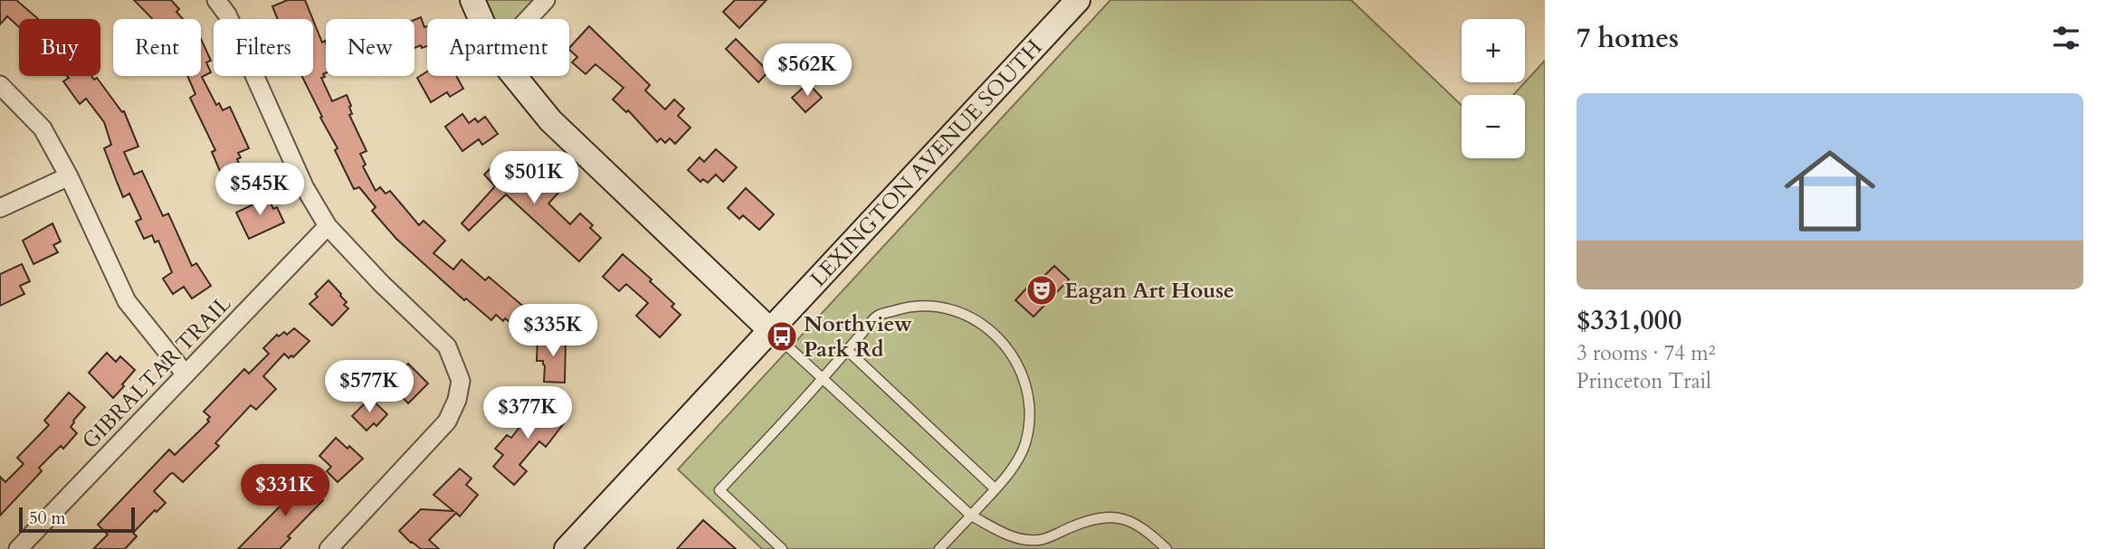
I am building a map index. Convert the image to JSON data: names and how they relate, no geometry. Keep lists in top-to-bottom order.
{
  "streets": {
    "street": ["LEXINGTON AVENUE SOUTH", "GIBRALTAR TRAIL"]
  },
  "places": {
    "theatre": ["Eagan Art House"],
    "bus stop": ["Northview Park Rd"]
  },
  "scale_bar": "50 m",
  "page": {
    "heading": "7 homes",
    "map_buttons": ["+", "−"],
    "chip": [
      "Buy",
      "Rent",
      "Filters",
      "New",
      "Apartment"
    ],
    "price": [
      "$562K",
      "$501K",
      "$545K",
      "$335K",
      "$577K",
      "$377K",
      "$331K"
    ],
    "list": [
      {
        "name": "$331,000",
        "note": "3 rooms · 74 m² · Princeton Trail"
      }
    ],
    "scale": "50 m"
  }
}
